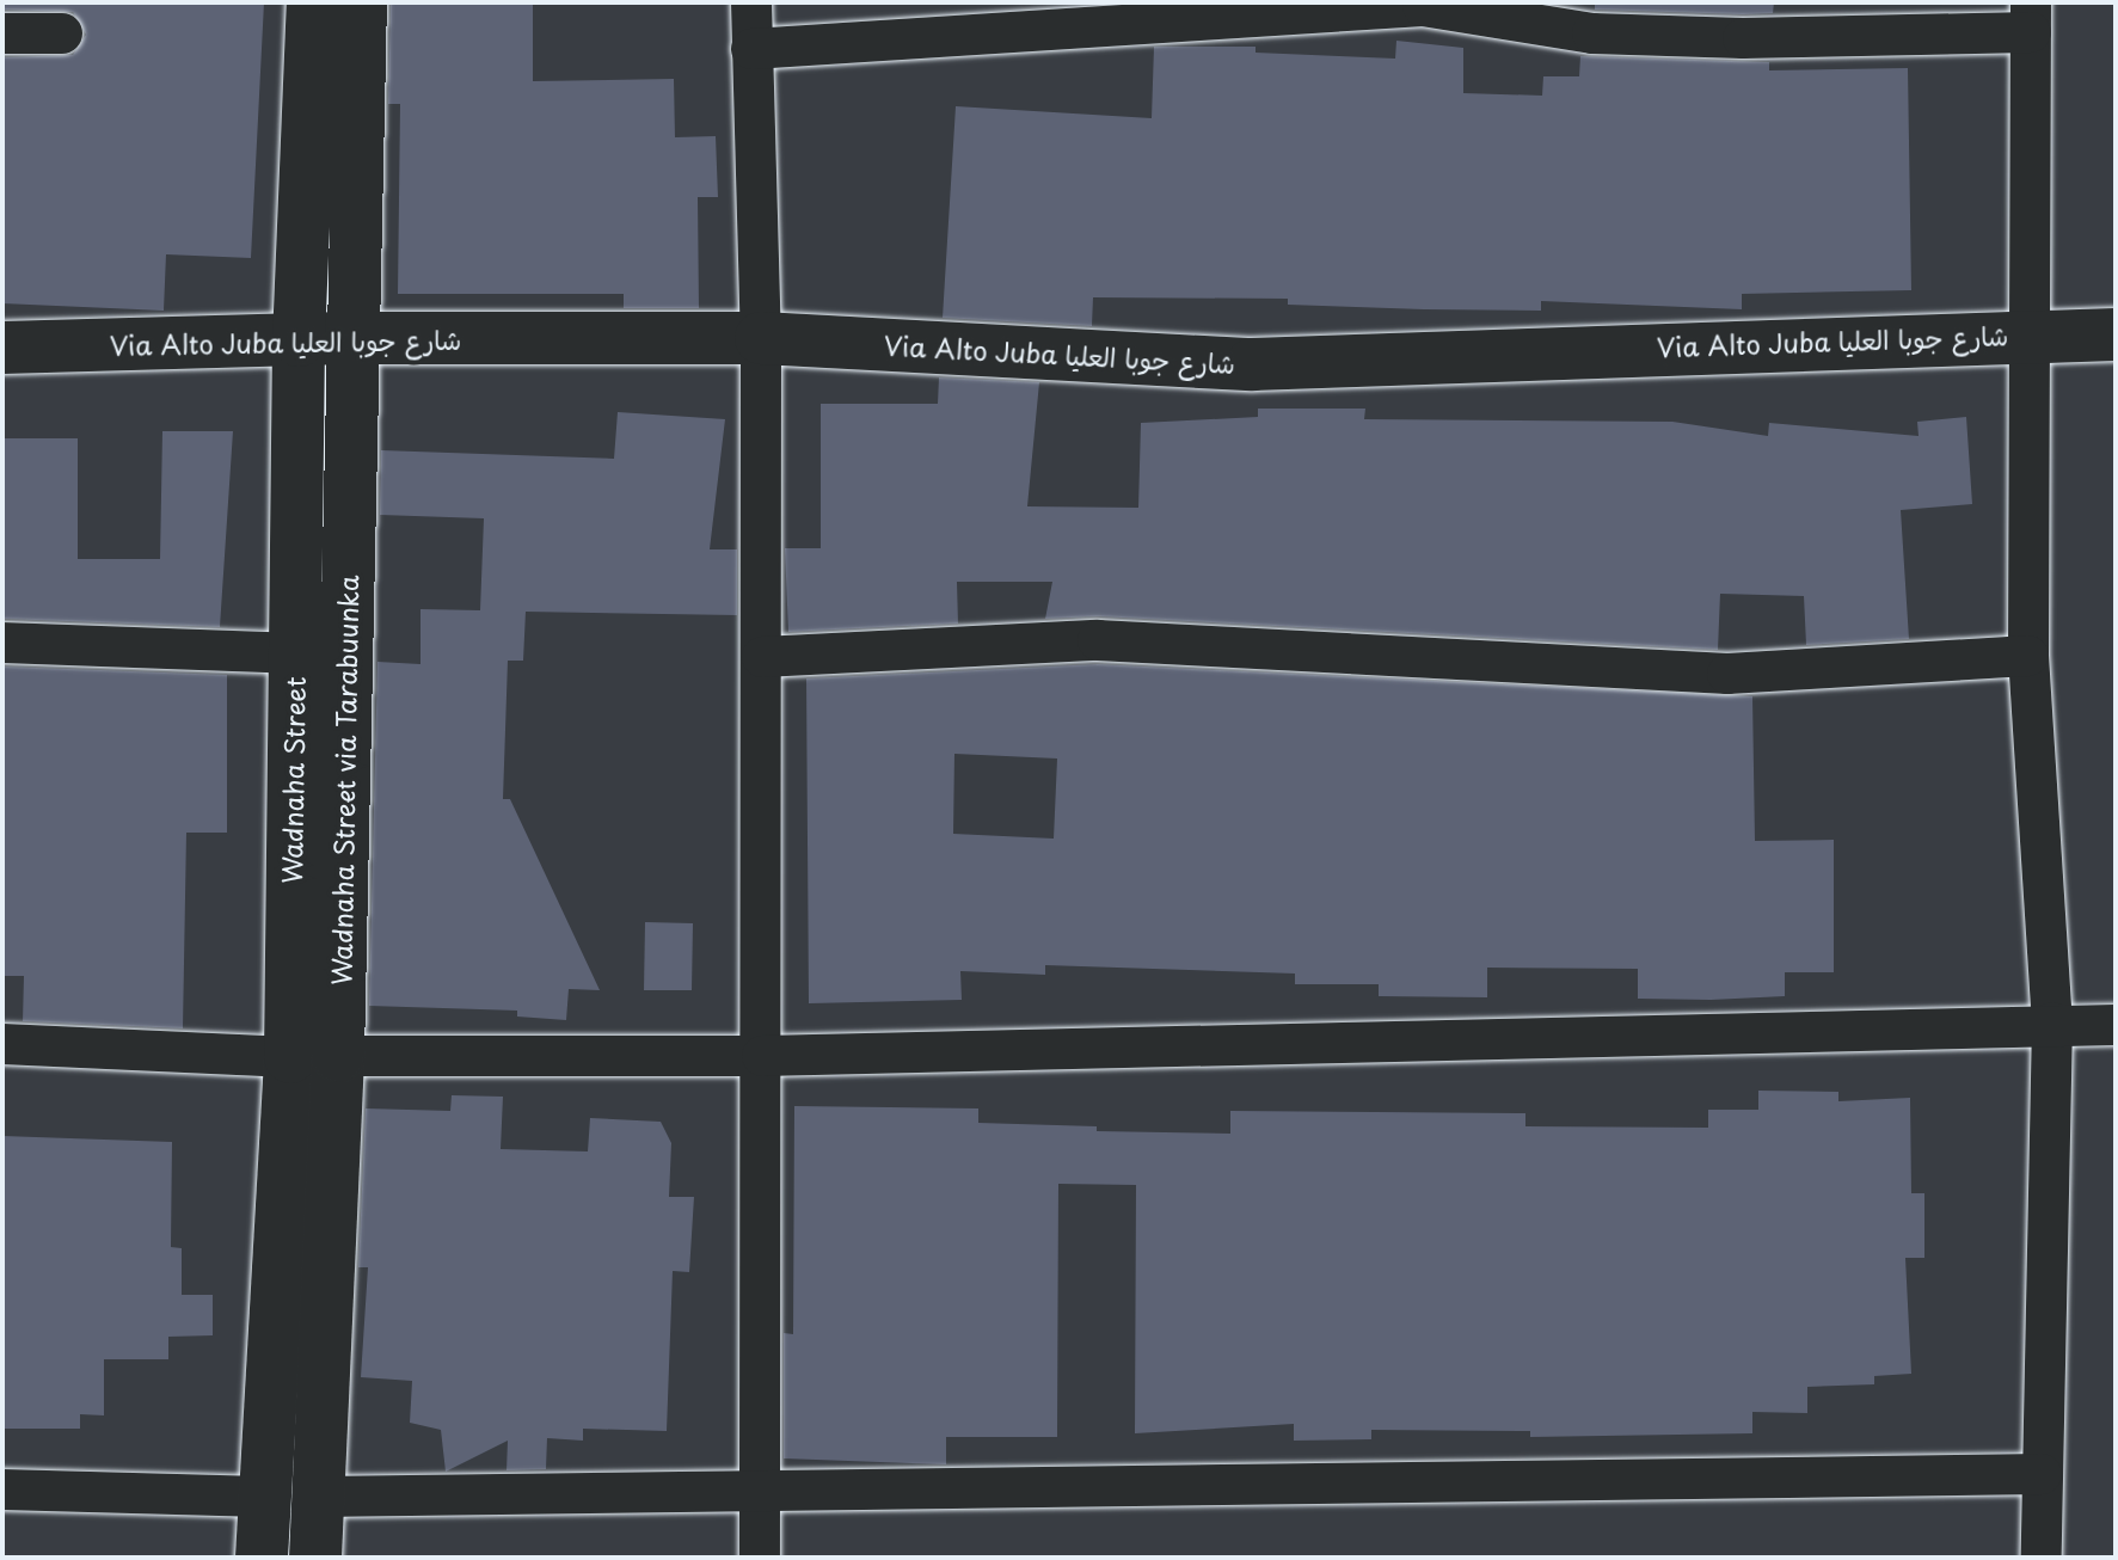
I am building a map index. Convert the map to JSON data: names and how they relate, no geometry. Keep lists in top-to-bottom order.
{
  "streets": {
    "main road": ["Via Alto Juba شارع جوبا العليا", "Wadnaha Street", "Wadnaha Street via Tarabuunka"]
  },
  "crossings": [
    ["Via Alto Juba شارع جوبا العليا", "Wadnaha Street"],
    ["Via Alto Juba شارع جوبا العليا", "Wadnaha Street via Tarabuunka"],
    ["Wadnaha Street", "Wadnaha Street via Tarabuunka"]
  ]
}
